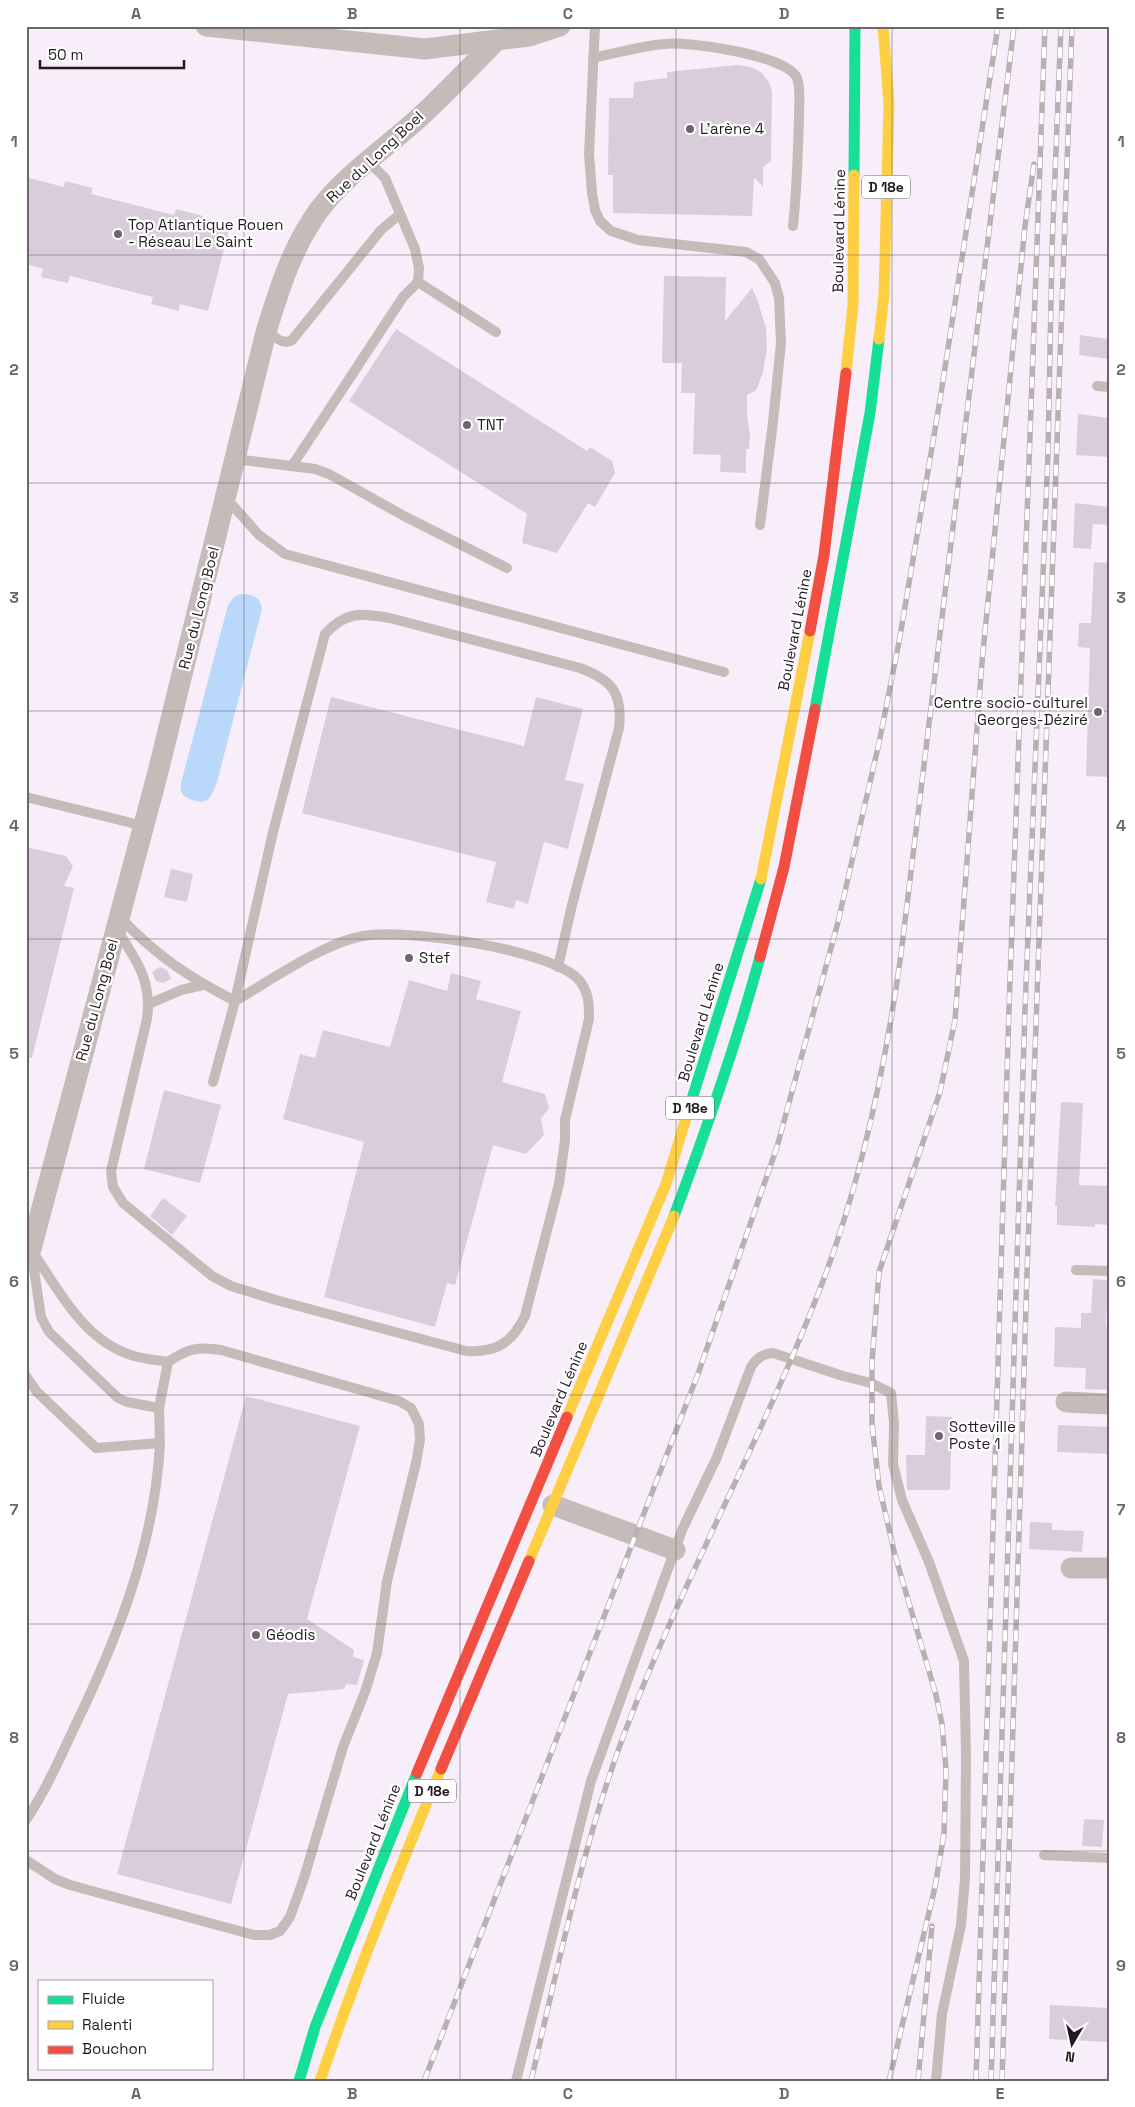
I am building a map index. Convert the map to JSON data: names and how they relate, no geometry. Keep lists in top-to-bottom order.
{
  "streets": {
    "main road": ["D 18e", "Boulevard Lénine"],
    "street": ["Rue du Long Boel"]
  },
  "places": [
    "L'arène 4",
    "Top Atlantique Rouen - Réseau Le Saint",
    "TNT",
    "Centre socio-culturel Georges-Déziré",
    "Stef",
    "Sotteville Poste 1",
    "Géodis"
  ],
  "legend": ["Fluide", "Ralenti", "Bouchon"],
  "scale_bar": "50 m",
  "north": "bottom",
  "grid": {
    "columns": [
      "A",
      "B",
      "C",
      "D",
      "E"
    ],
    "rows": [
      "1",
      "2",
      "3",
      "4",
      "5",
      "6",
      "7",
      "8",
      "9"
    ]
  }
}
